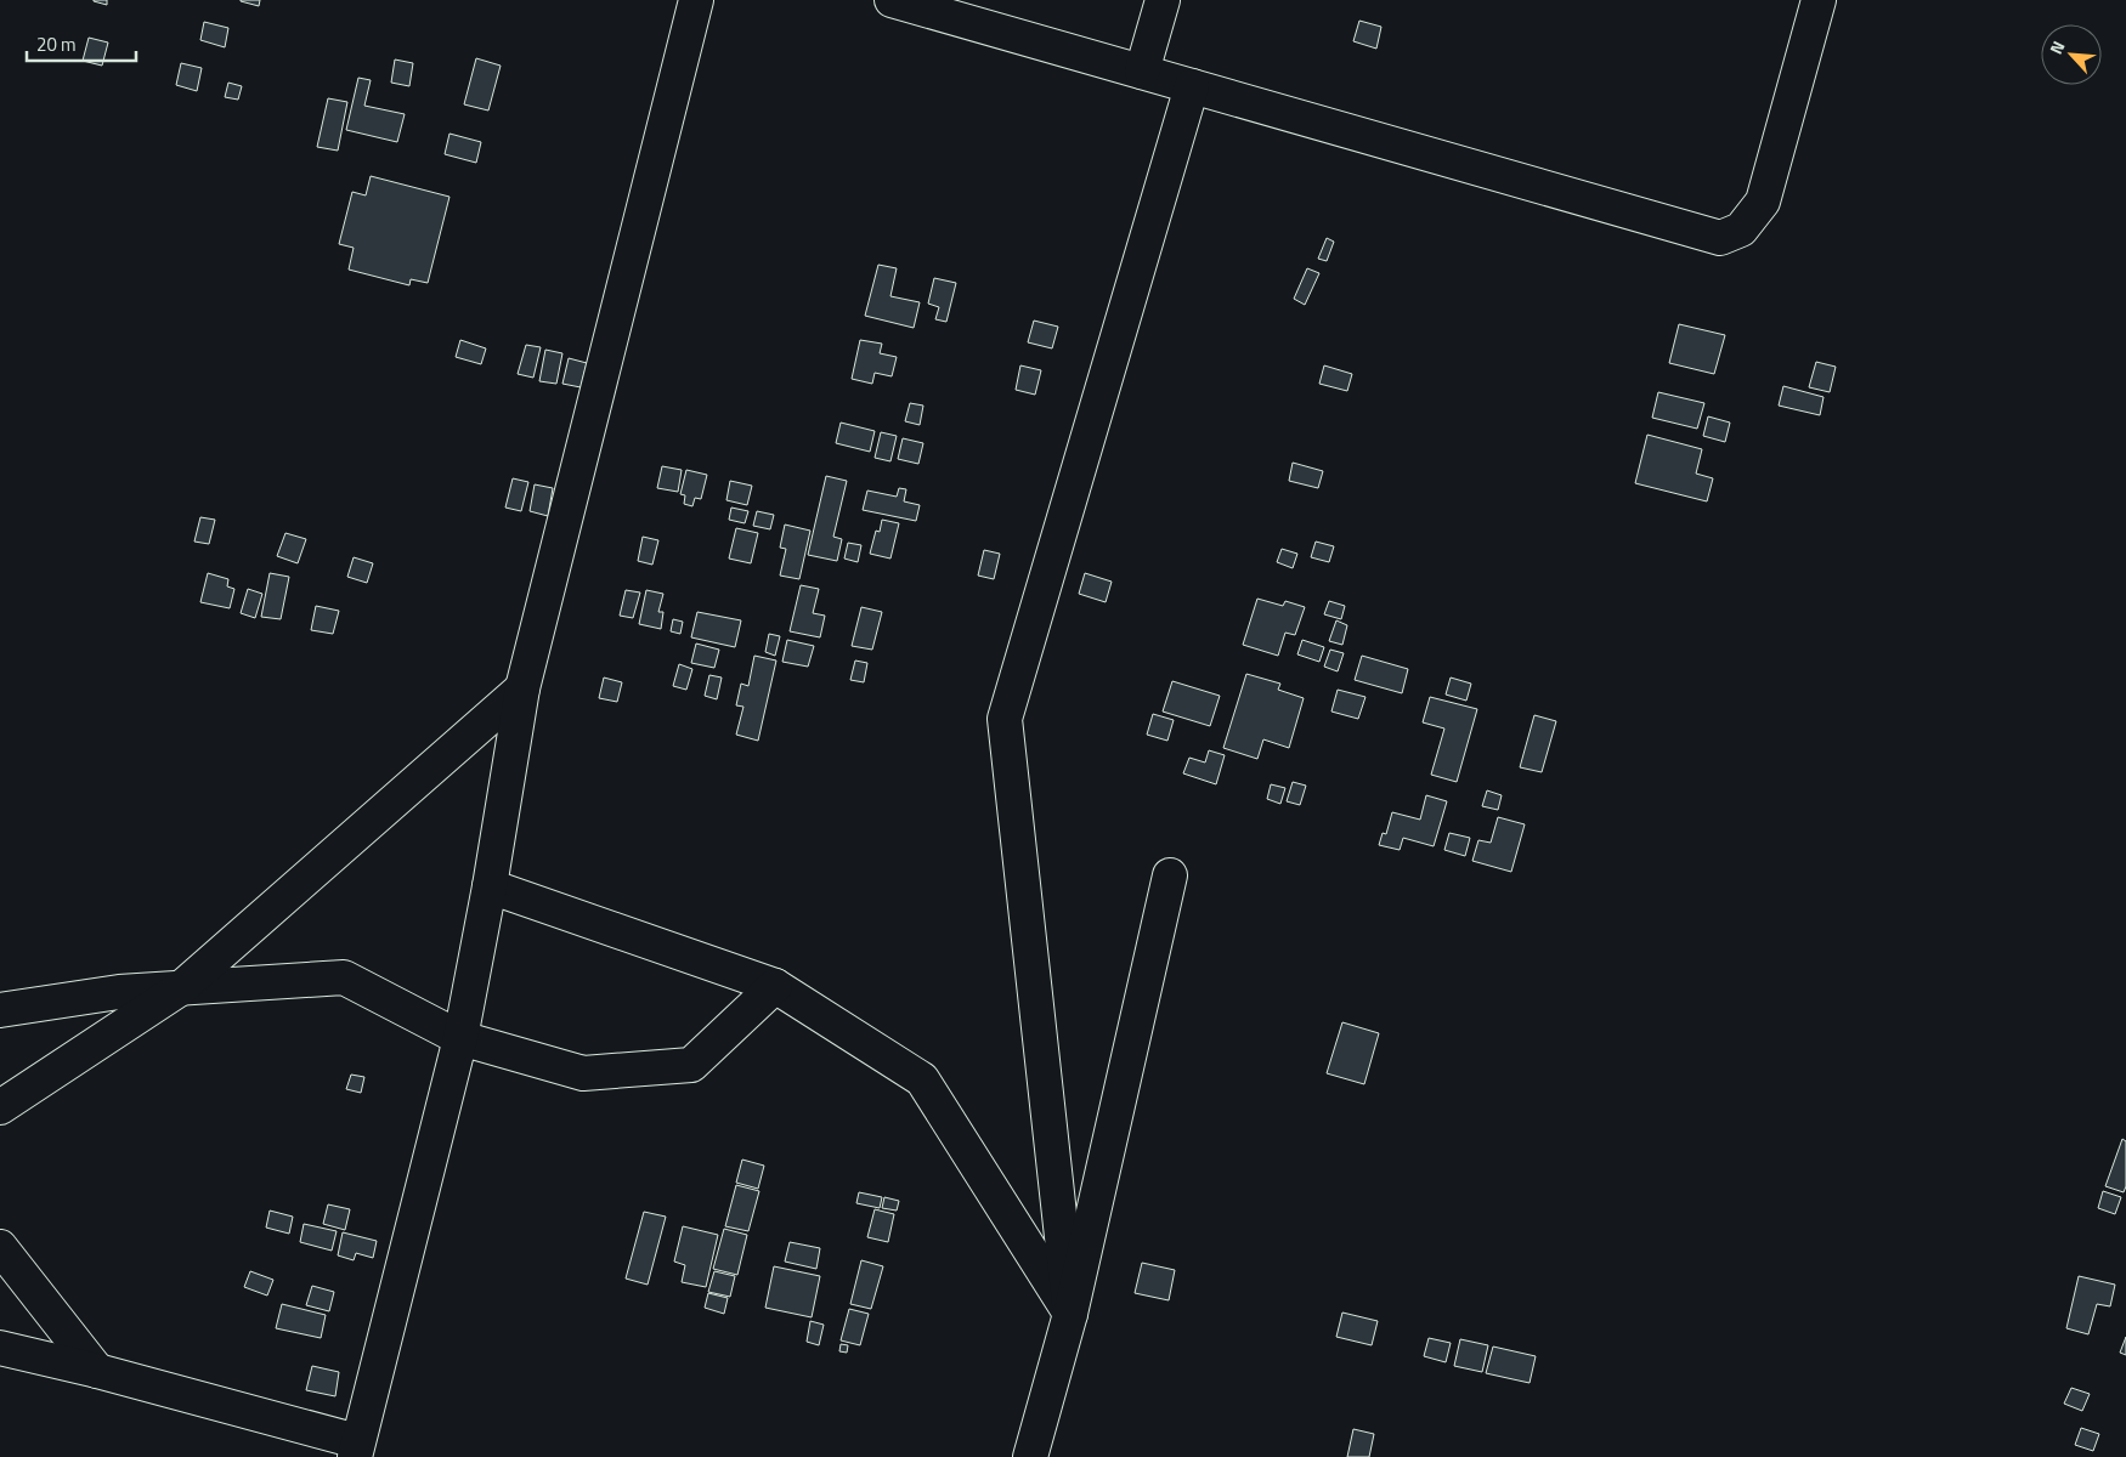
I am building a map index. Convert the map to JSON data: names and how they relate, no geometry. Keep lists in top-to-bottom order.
{
  "scale_bar": "20 m",
  "north": "top left"
}
